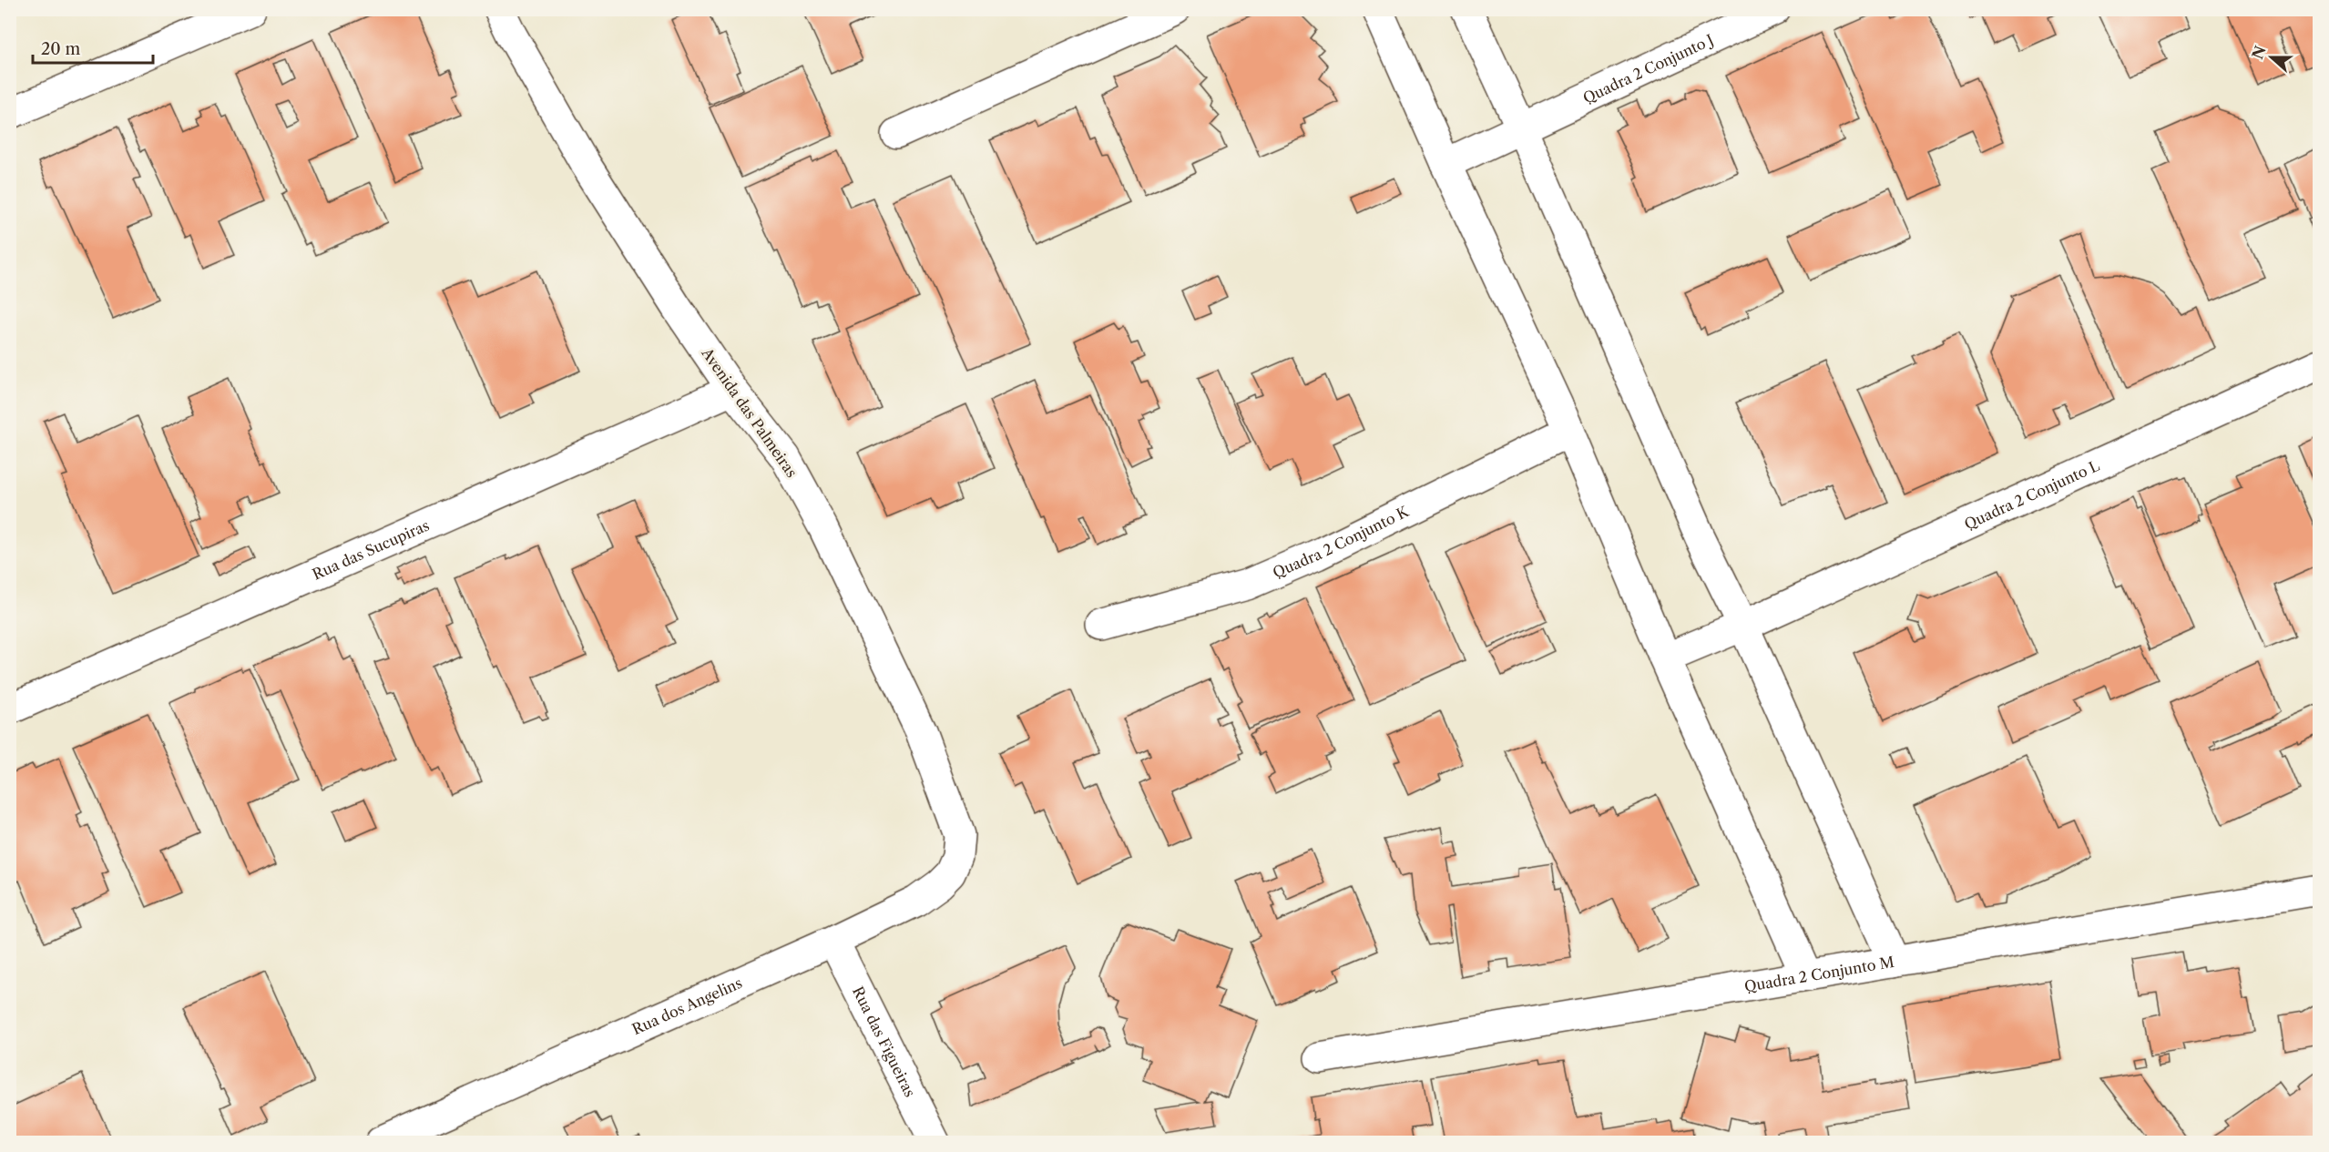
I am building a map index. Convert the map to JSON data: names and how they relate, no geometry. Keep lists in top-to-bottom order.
{
  "streets": {
    "street": [
      "Quadra 2 Conjunto J",
      "Avenida das Palmeiras",
      "Quadra 2 Conjunto L",
      "Quadra 2 Conjunto K",
      "Rua das Sucupiras",
      "Quadra 2 Conjunto M",
      "Rua dos Angelins",
      "Rua das Figueiras"
    ]
  },
  "crossings": [
    ["Avenida das Palmeiras", "Rua das Sucupiras"],
    ["Avenida das Palmeiras", "Rua dos Angelins"],
    ["Rua dos Angelins", "Rua das Figueiras"]
  ],
  "scale_bar": "20 m",
  "north": "left"
}
